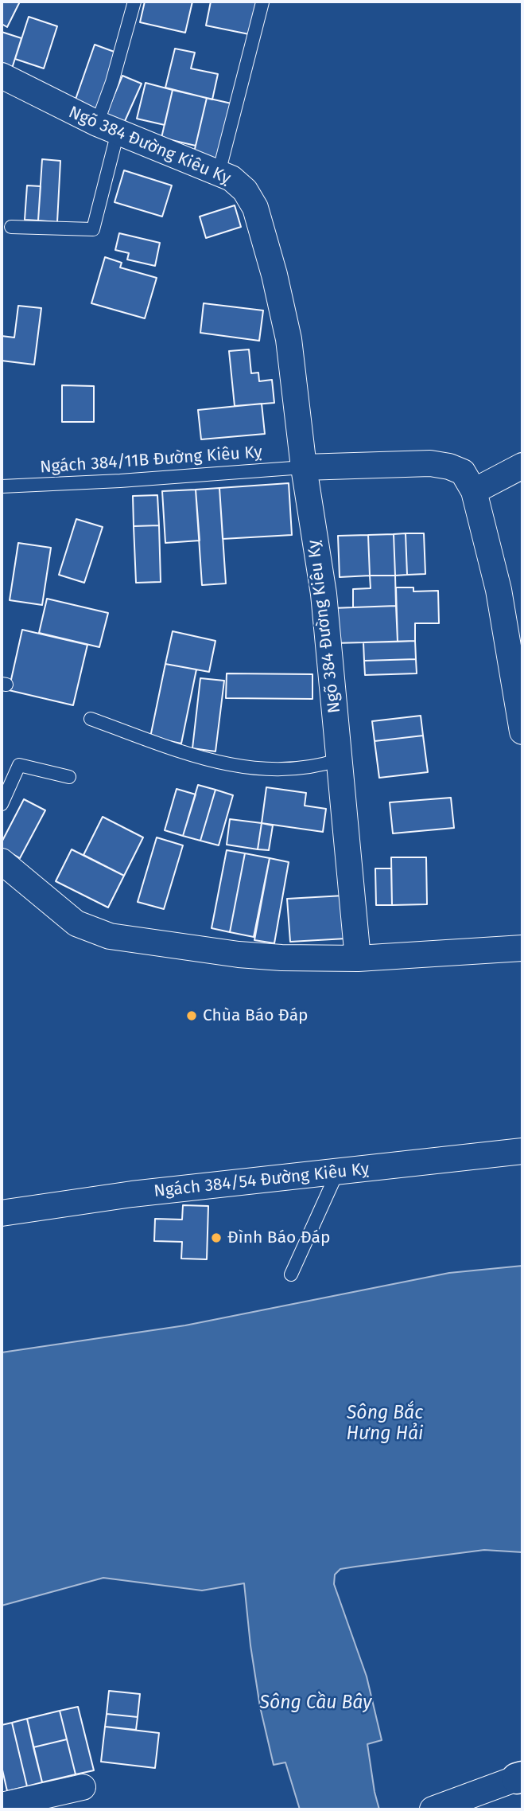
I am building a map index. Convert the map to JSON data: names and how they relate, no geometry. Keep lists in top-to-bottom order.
{
  "streets": {
    "street": ["Ngõ 384 Đường Kiêu Kỵ", "Ngách 384/54 Đường Kiêu Kỵ"],
    "lane": ["Ngách 384/11B Đường Kiêu Kỵ"]
  },
  "crossings": [
    ["Ngõ 384 Đường Kiêu Kỵ", "Ngách 384/11B Đường Kiêu Kỵ"]
  ],
  "water": ["Sông Bắc Hưng Hải", "Sông Cầu Bây"],
  "places": ["Chùa Báo Đáp", "Đình Báo Đáp"]
}
